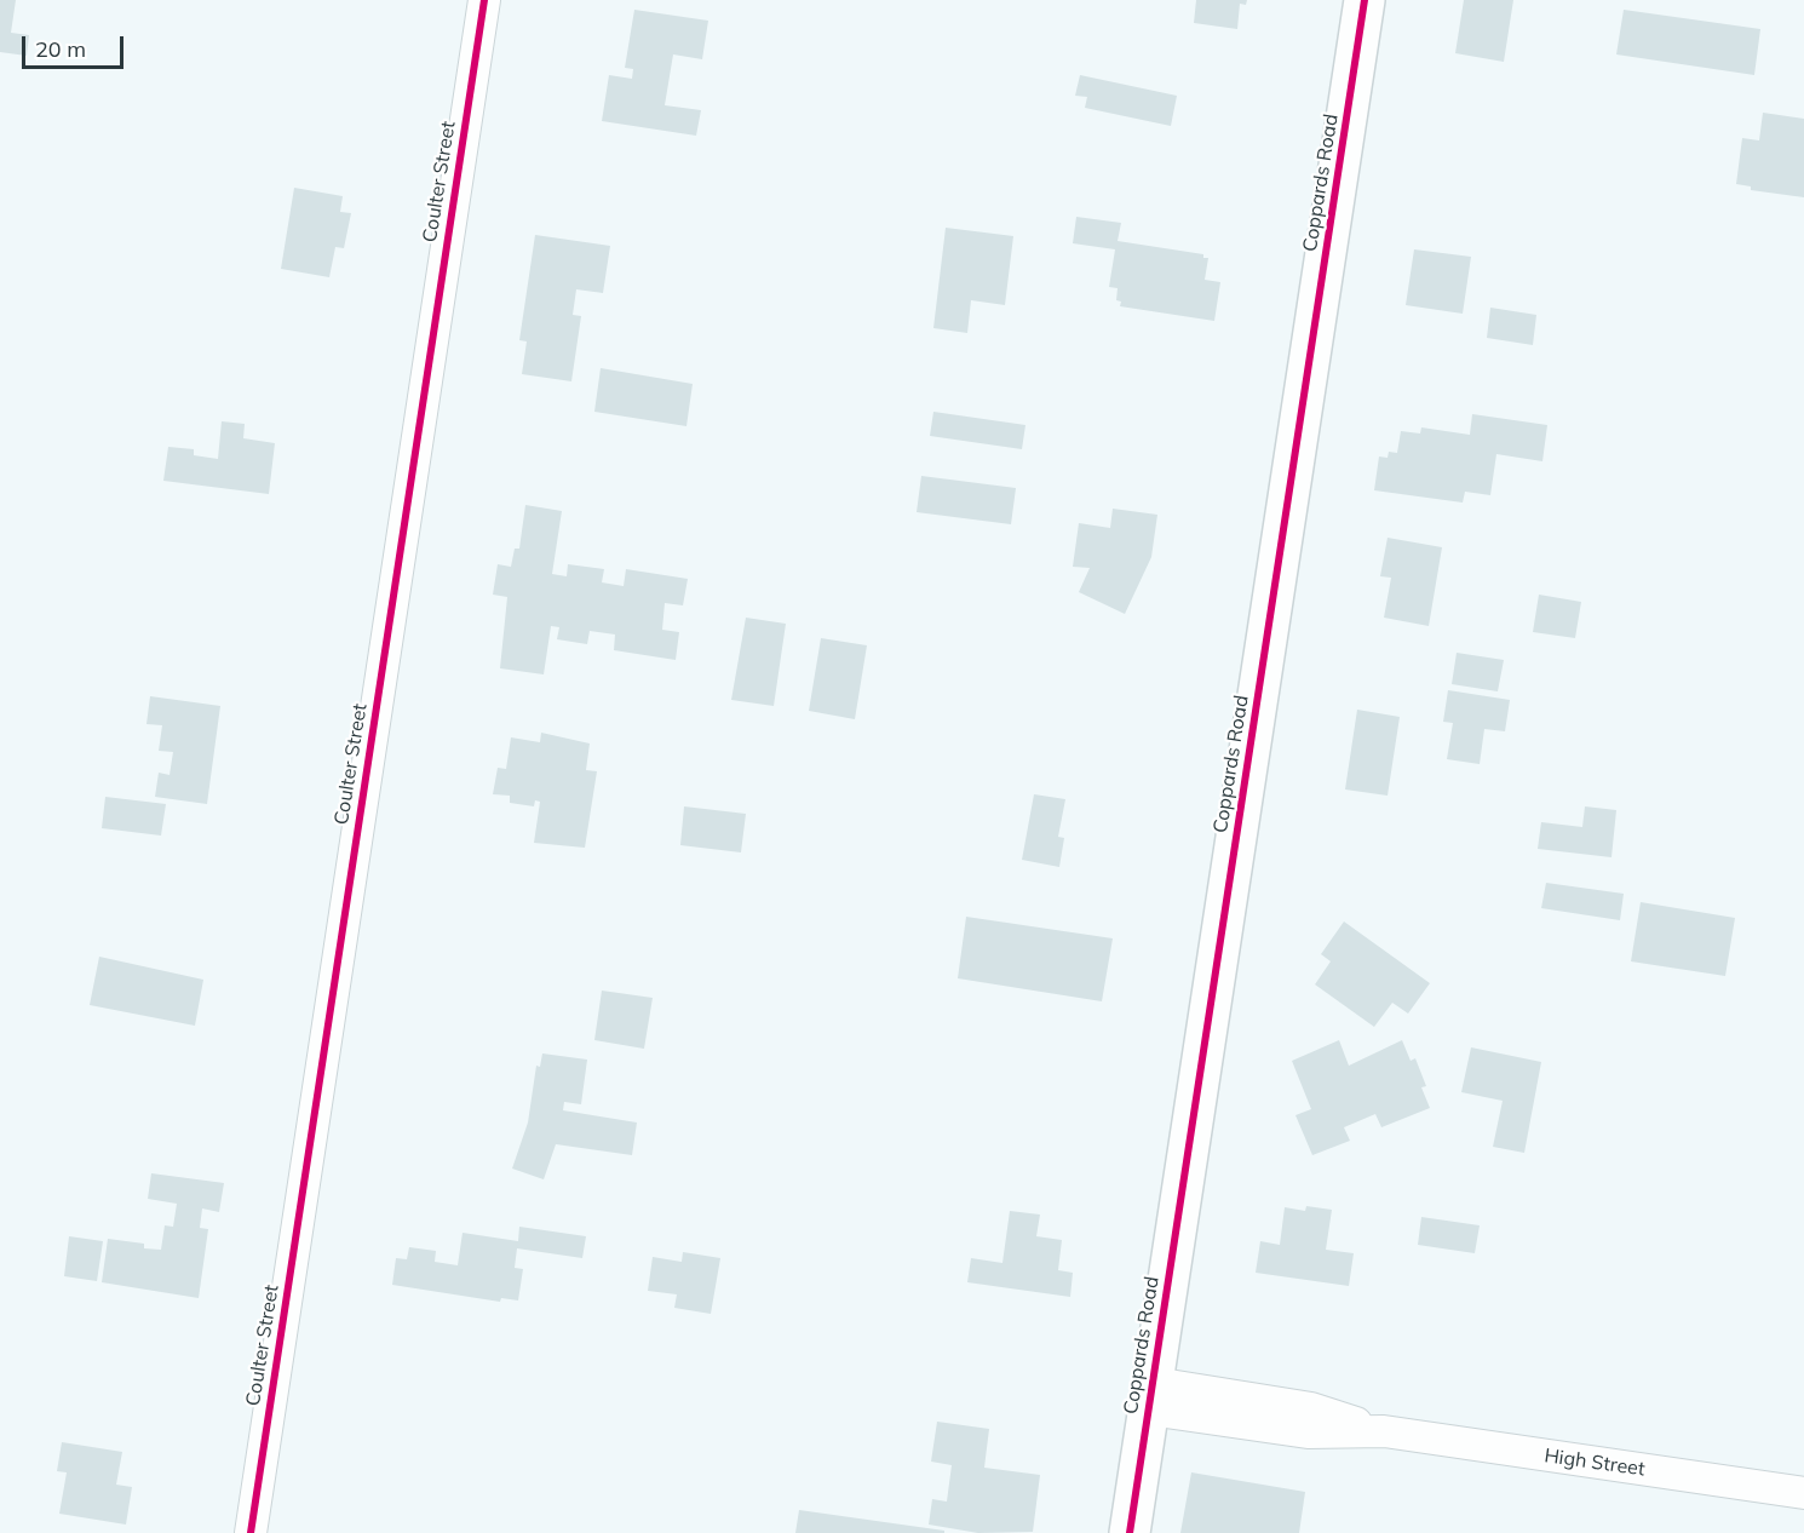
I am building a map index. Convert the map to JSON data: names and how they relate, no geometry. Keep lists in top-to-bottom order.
{
  "streets": {
    "street": ["Coulter Street", "Coppards Road", "High Street"]
  },
  "crossings": [
    ["Coppards Road", "High Street"]
  ],
  "scale_bar": "20 m"
}
